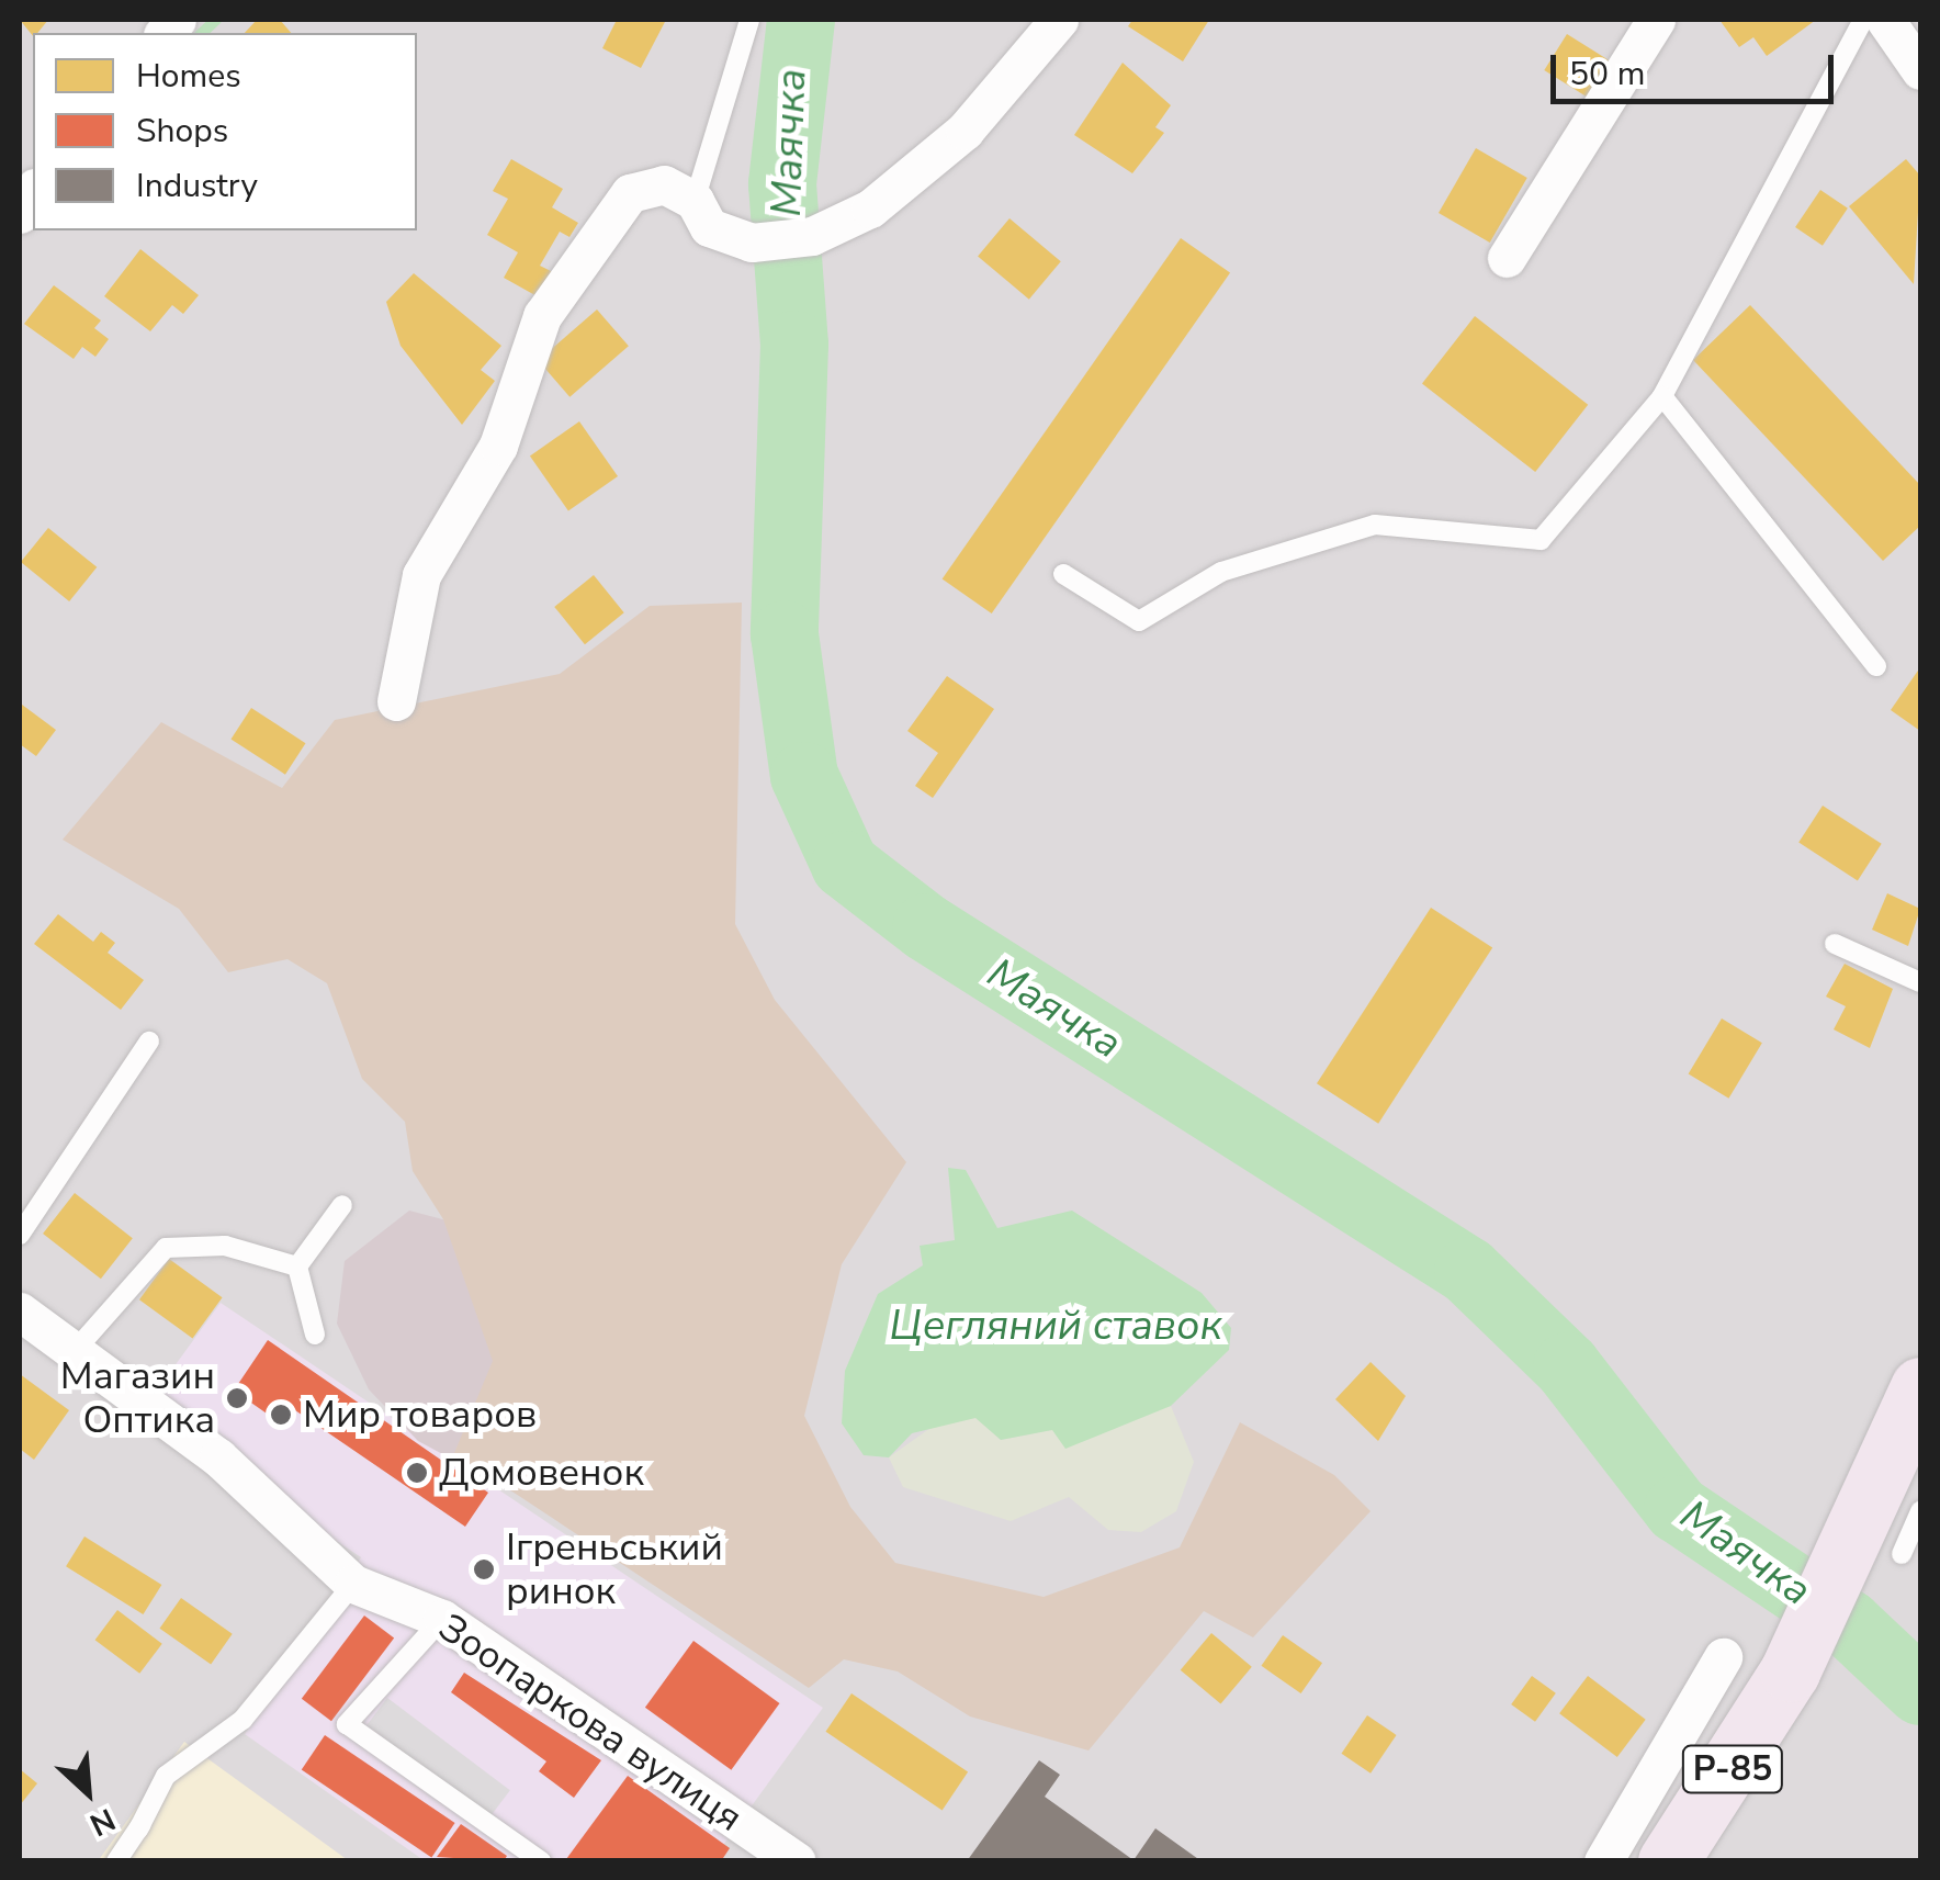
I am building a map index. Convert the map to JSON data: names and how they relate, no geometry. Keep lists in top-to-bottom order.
{
  "streets": {
    "main road": ["Р-85"],
    "street": ["Зоопаркова вулиця"]
  },
  "water": ["Маячка", "Цегляний ставок"],
  "places": [
    "Магазин Оптика",
    "Мир товаров",
    "Домовенок",
    "Ігреньський ринок"
  ],
  "legend": ["Homes", "Shops", "Industry"],
  "scale_bar": "50 m",
  "north": "bottom right"
}
